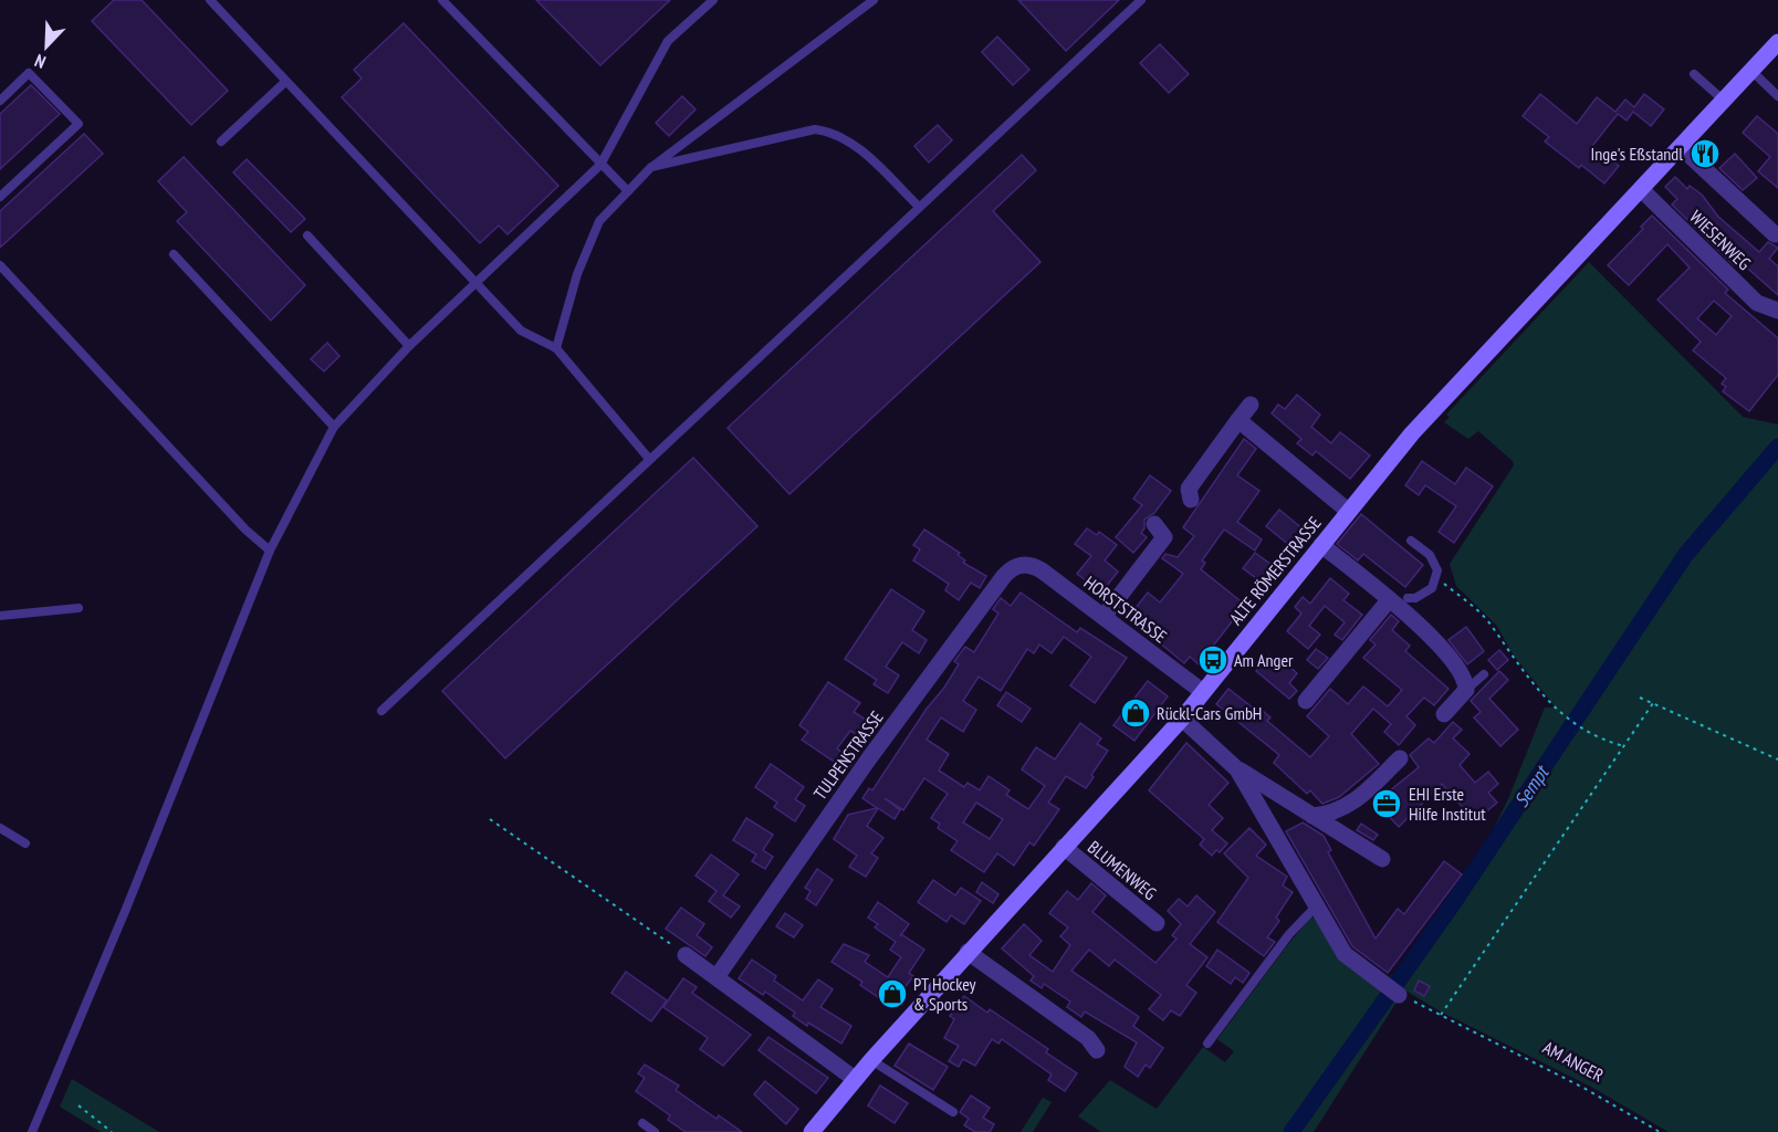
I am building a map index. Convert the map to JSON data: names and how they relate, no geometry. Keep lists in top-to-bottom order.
{
  "streets": {
    "main road": ["ALTE RÖMERSTRASSE"],
    "street": [
      "WIESENWEG",
      "HORSTSTRASSE",
      "TULPENSTRASSE",
      "BLUMENWEG"
    ],
    "path": ["AM ANGER"]
  },
  "crossings": [
    ["WIESENWEG", "ALTE RÖMERSTRASSE"],
    ["ALTE RÖMERSTRASSE", "HORSTSTRASSE"],
    ["ALTE RÖMERSTRASSE", "BLUMENWEG"],
    ["HORSTSTRASSE", "TULPENSTRASSE"]
  ],
  "water": ["Sempt"],
  "places": {
    "restaurant": ["Inge's Eßstandl"],
    "bus stop": ["Am Anger"],
    "shop": ["Rückl-Cars GmbH", "PT Hockey & Sports"],
    "office": ["EHI Erste Hilfe Institut"]
  },
  "north": "bottom left"
}
